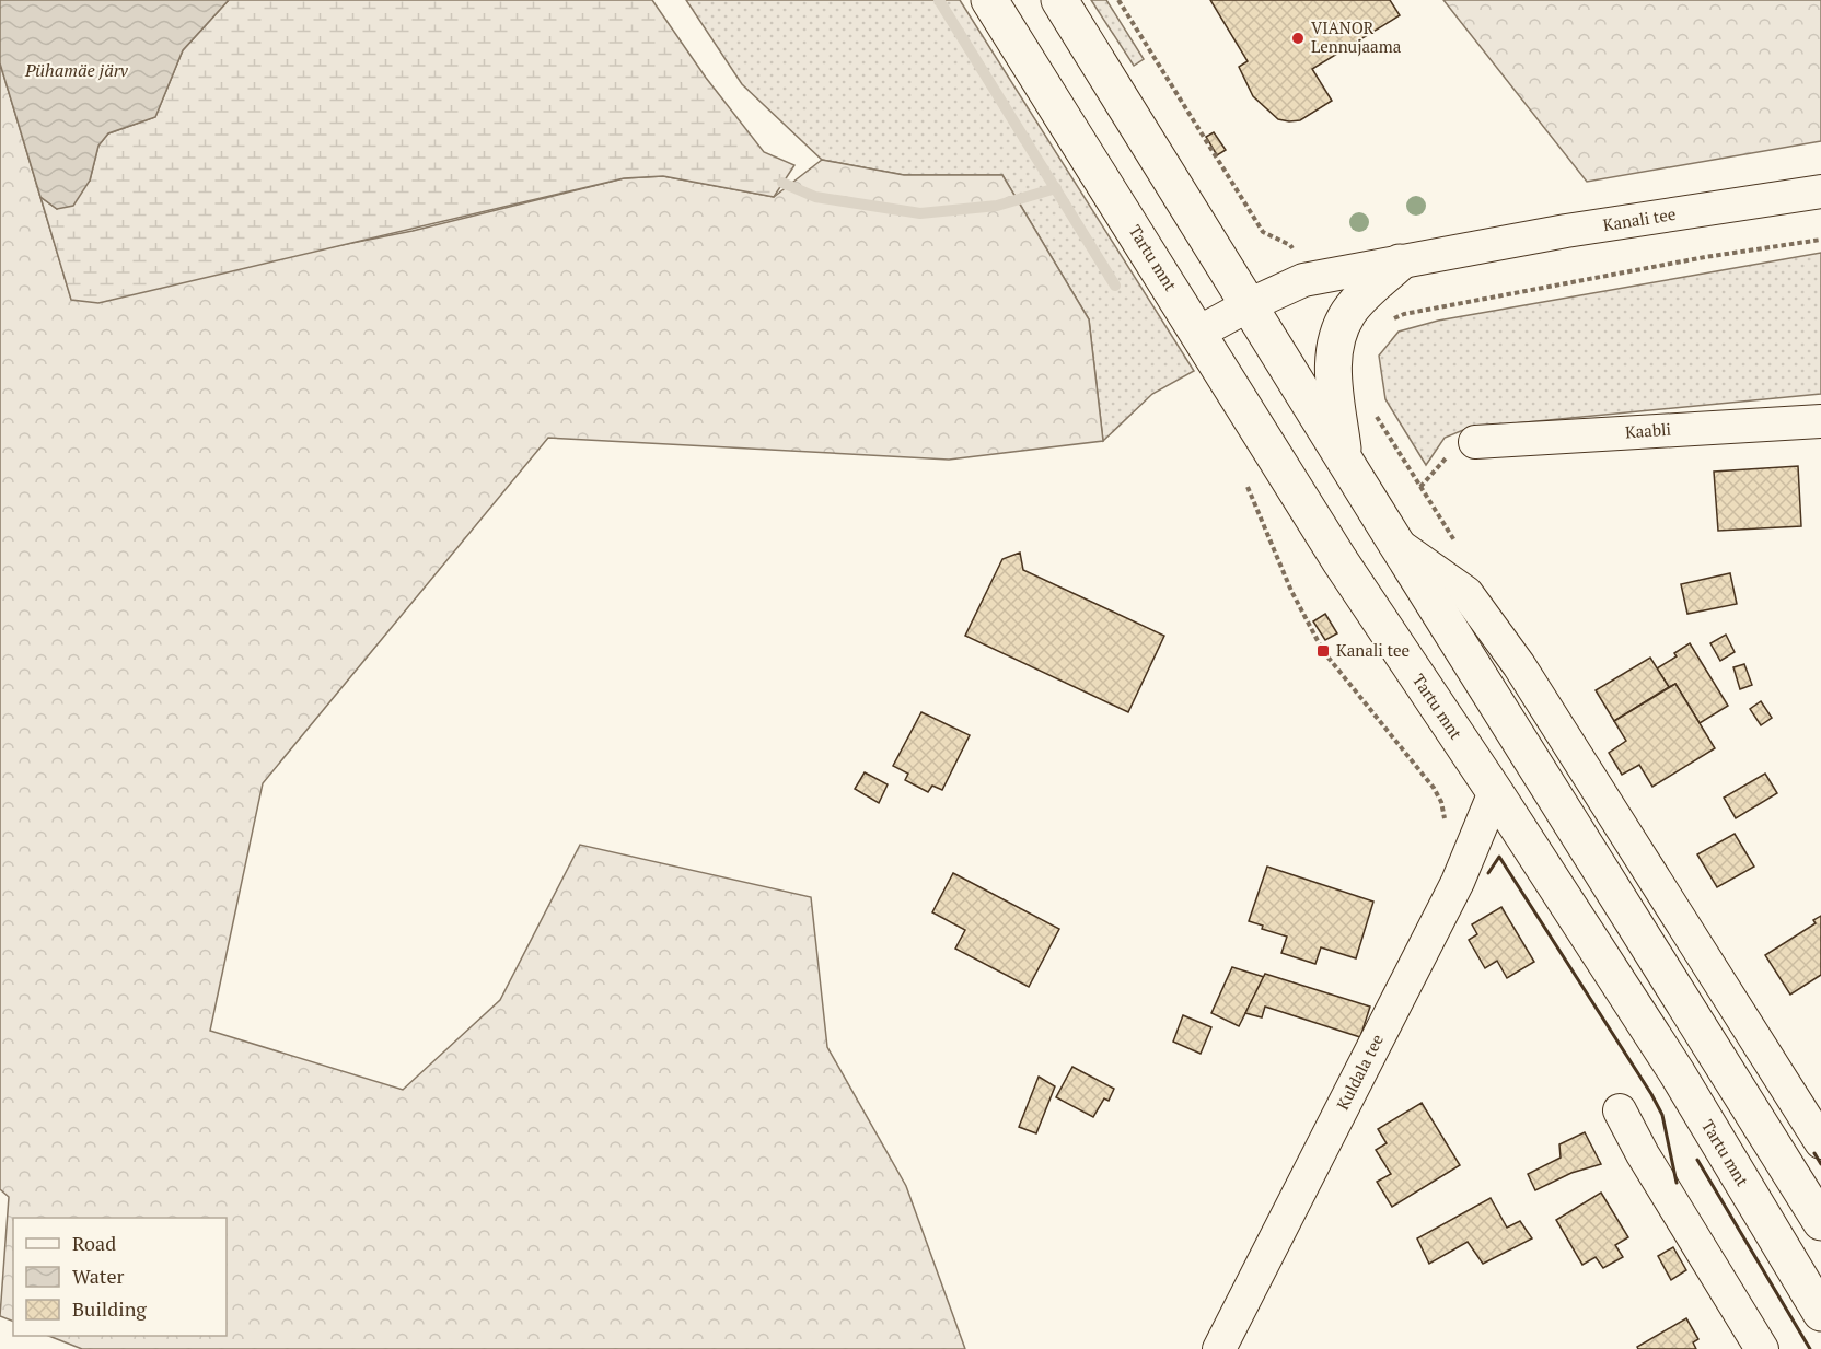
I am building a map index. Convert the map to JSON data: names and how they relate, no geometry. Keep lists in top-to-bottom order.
{
  "streets": {
    "highway": ["Tartu mnt"],
    "street": ["Kanali tee", "Kaabli", "Kuldala tee"]
  },
  "crossings": [
    ["Kanali tee", "Tartu mnt"],
    ["Tartu mnt", "Kuldala tee"]
  ],
  "water": ["Pühamäe järv"],
  "places": {
    "other": ["VIANOR Lennujaama"],
    "transit": ["Kanali tee"]
  },
  "legend": ["Road", "Water", "Building"]
}
